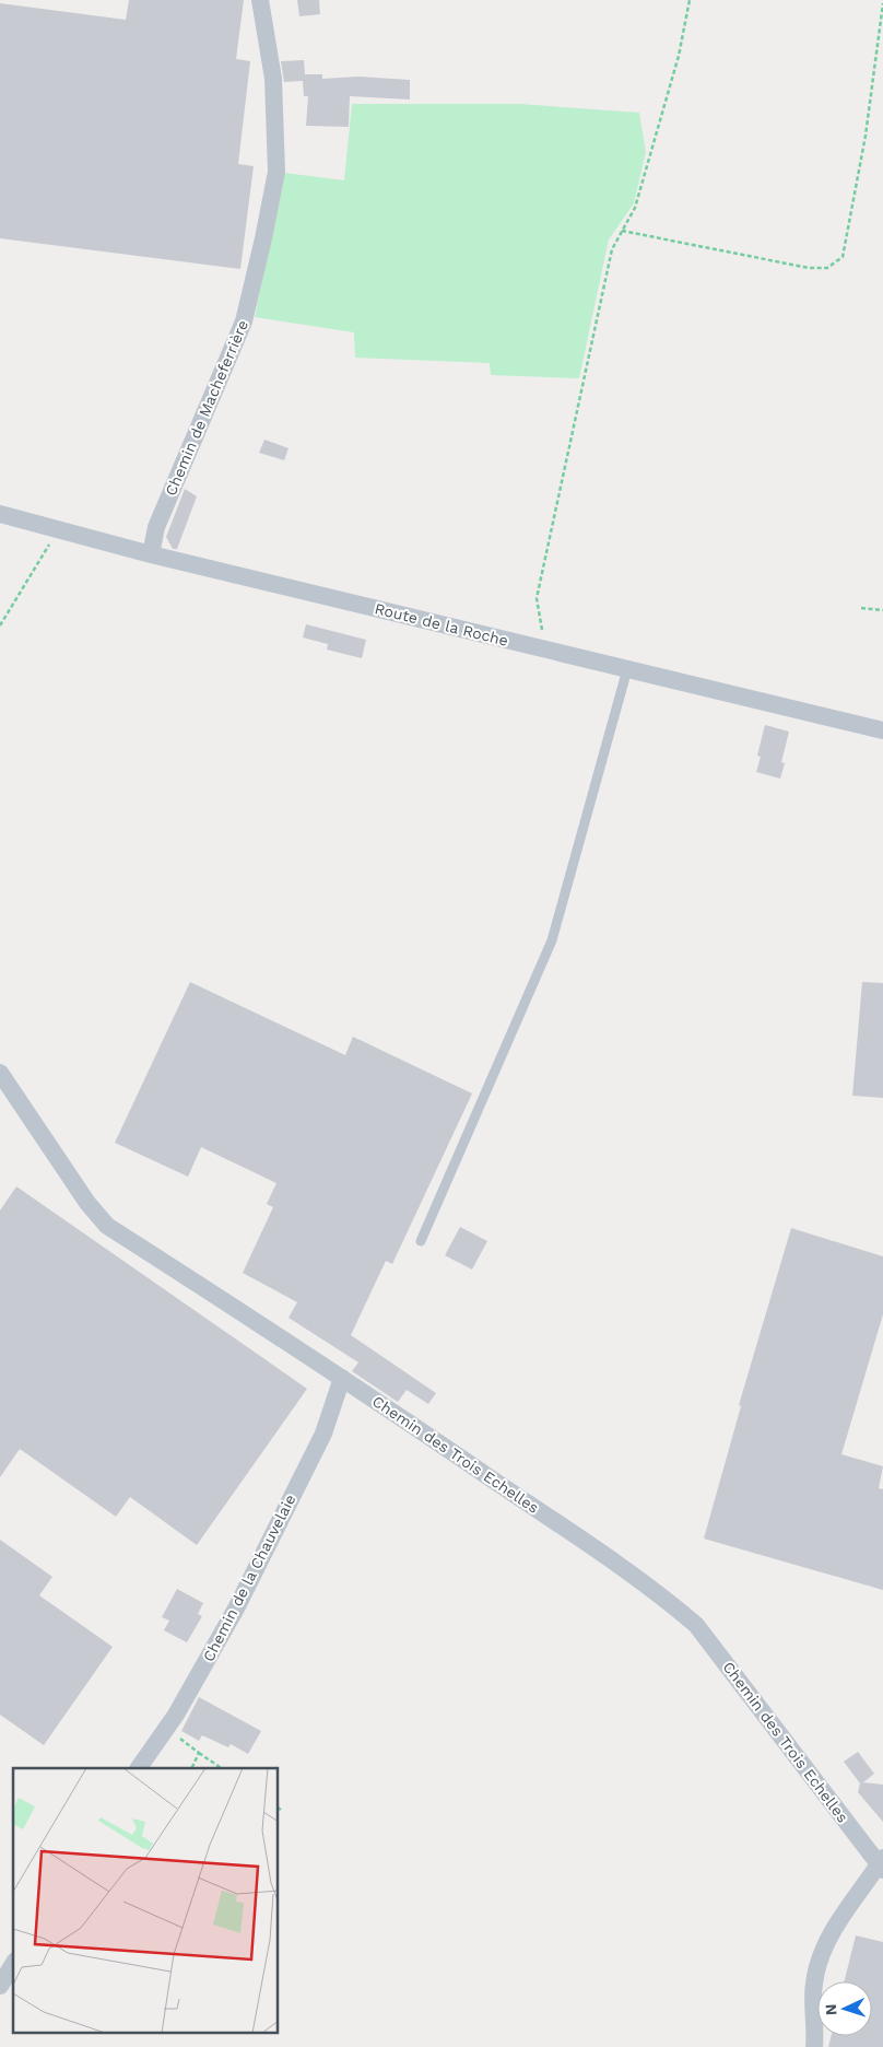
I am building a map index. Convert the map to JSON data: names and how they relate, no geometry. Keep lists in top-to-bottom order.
{
  "streets": {
    "street": [
      "Chemin de Macheferrière",
      "Route de la Roche",
      "Chemin des Trois Echelles",
      "Chemin de la Chauvelaie"
    ]
  },
  "crossings": [
    ["Chemin de Macheferrière", "Route de la Roche"],
    ["Chemin des Trois Echelles", "Chemin de la Chauvelaie"]
  ],
  "north": "left"
}
